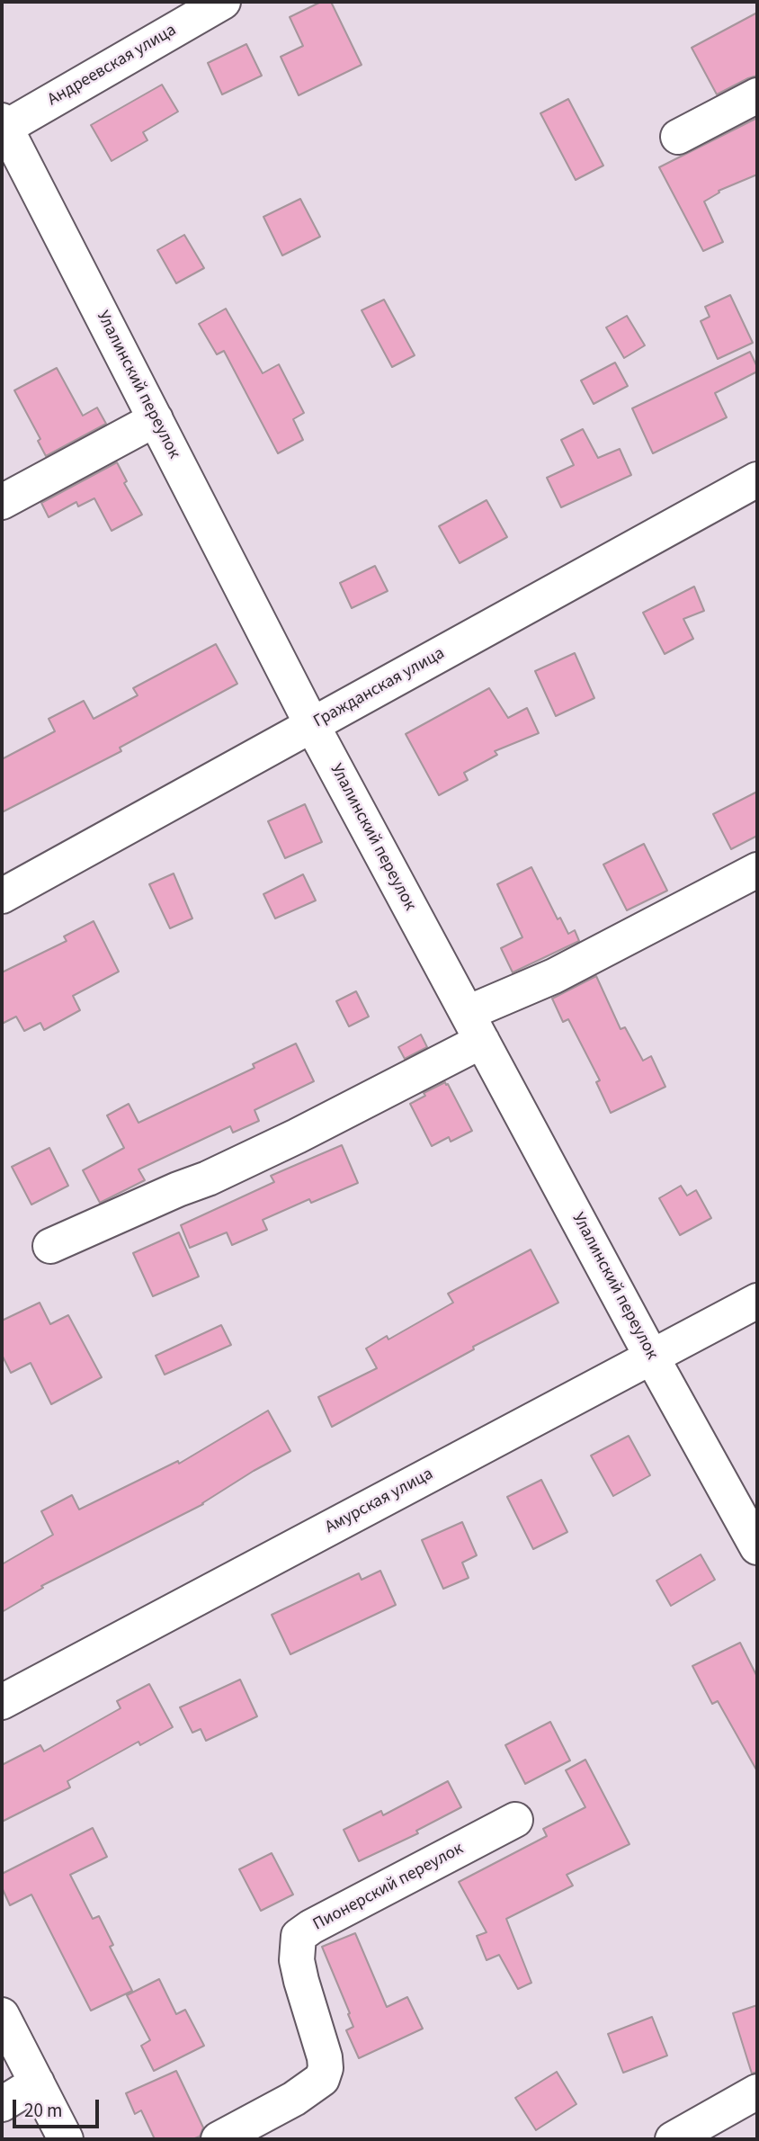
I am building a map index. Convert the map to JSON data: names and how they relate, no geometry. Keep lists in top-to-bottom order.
{
  "streets": {
    "street": [
      "Андреевская улица",
      "Улалинский переулок",
      "Гражданская улица",
      "Амурская улица",
      "Пионерский переулок"
    ]
  },
  "crossings": [
    ["Андреевская улица", "Улалинский переулок"],
    ["Улалинский переулок", "Гражданская улица"],
    ["Улалинский переулок", "Амурская улица"]
  ],
  "scale_bar": "20 m"
}
